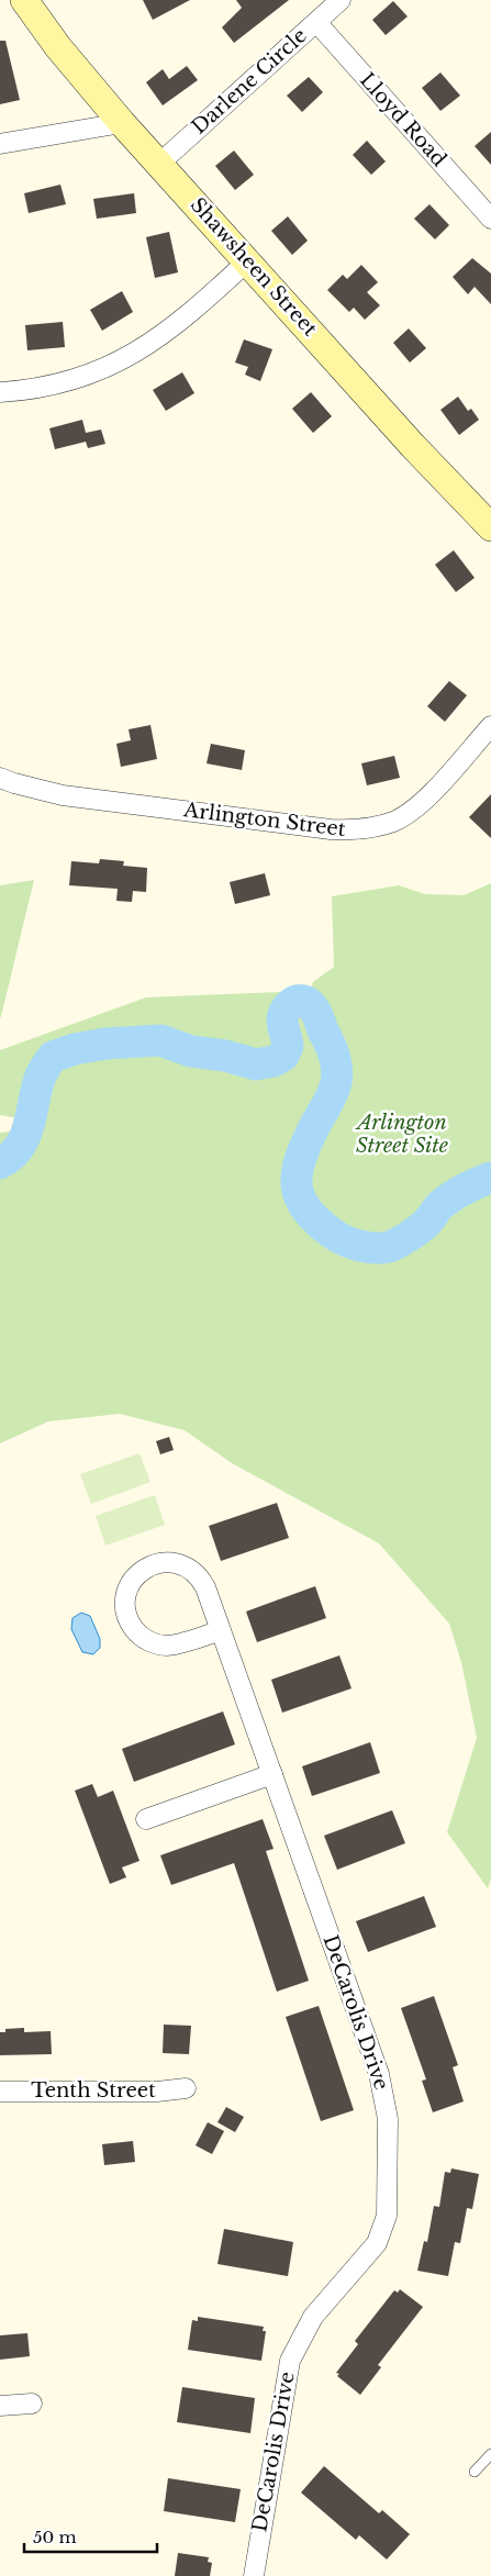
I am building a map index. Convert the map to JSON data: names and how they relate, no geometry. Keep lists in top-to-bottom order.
{
  "streets": {
    "main road": ["Shawsheen Street"],
    "street": [
      "Darlene Circle",
      "Lloyd Road",
      "Arlington Street",
      "DeCarolis Drive",
      "Tenth Street"
    ]
  },
  "crossings": [
    ["Darlene Circle", "Lloyd Road"],
    ["Darlene Circle", "Shawsheen Street"]
  ],
  "parks": ["Arlington Street Site"],
  "scale_bar": "50 m"
}
